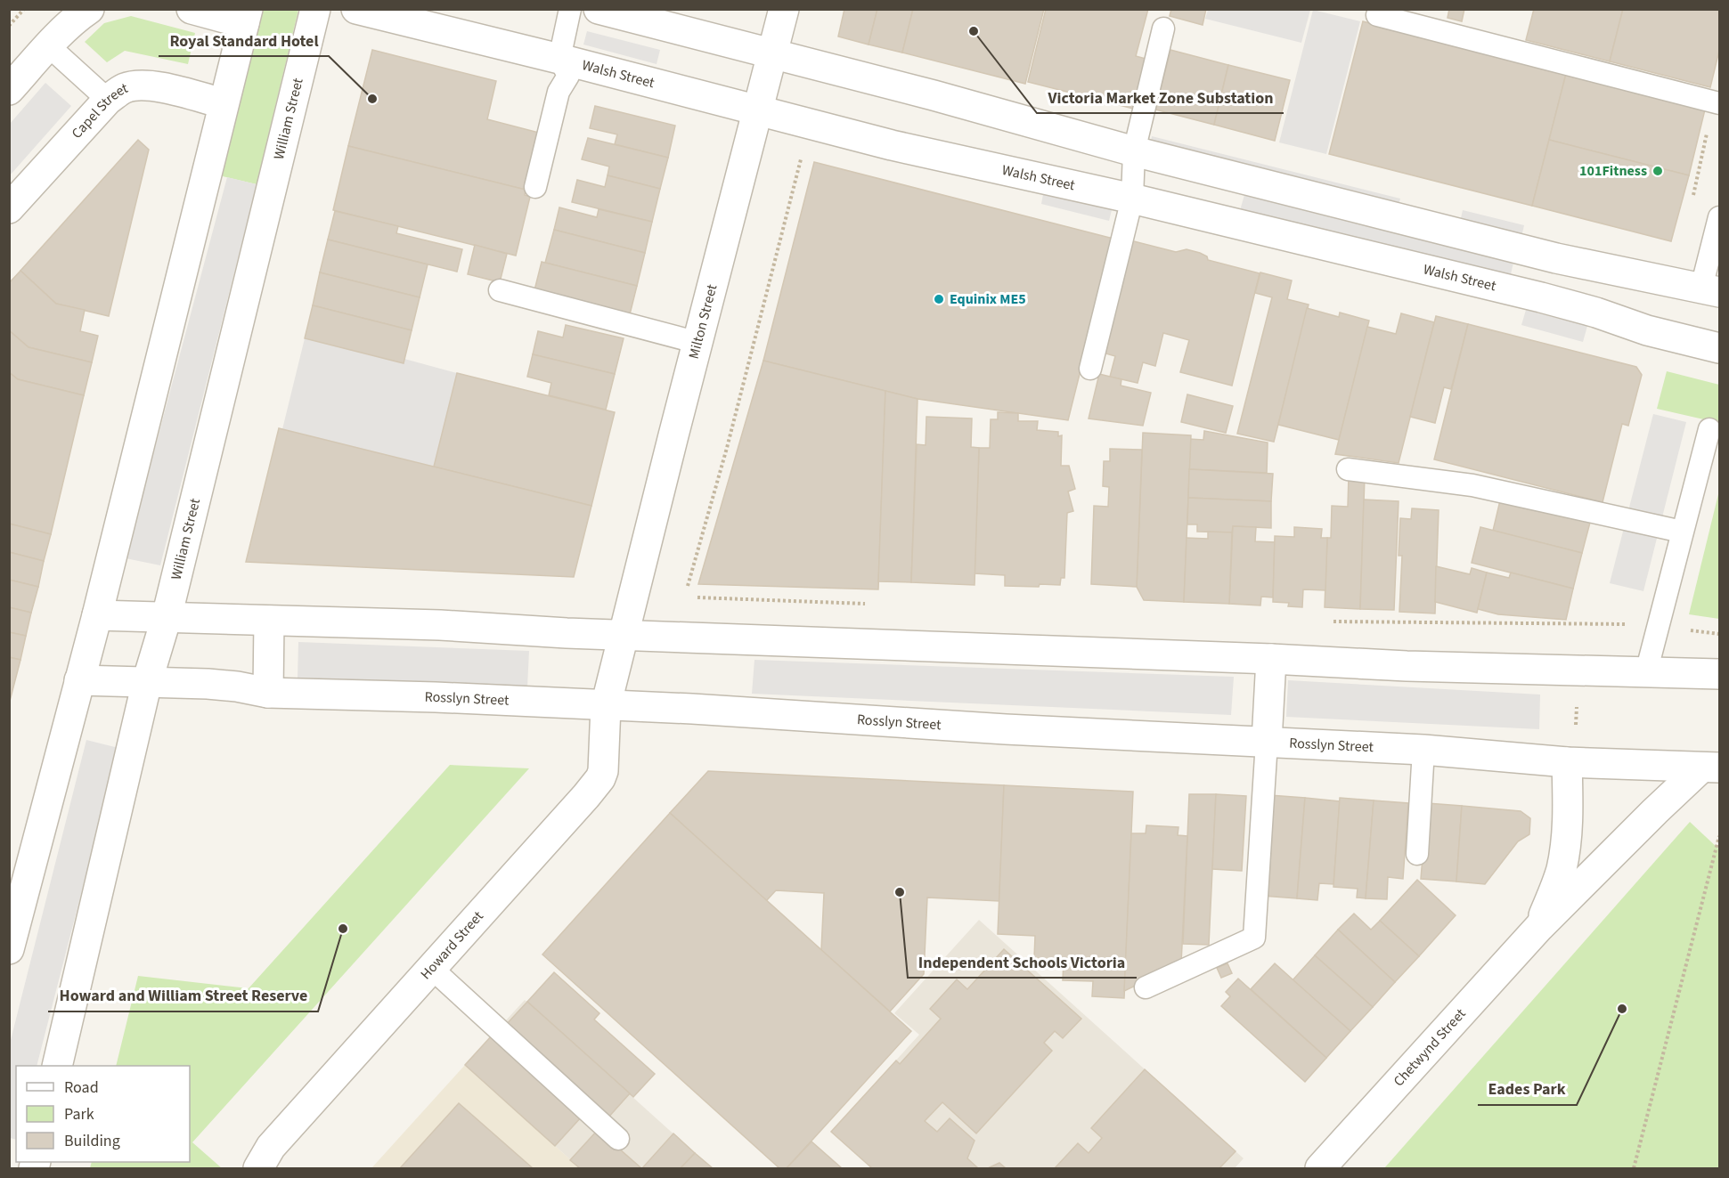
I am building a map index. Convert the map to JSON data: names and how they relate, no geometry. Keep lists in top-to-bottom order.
{
  "streets": {
    "street": [
      "Walsh Street",
      "Capel Street",
      "William Street",
      "Milton Street",
      "Rosslyn Street",
      "Howard Street",
      "Chetwynd Street"
    ]
  },
  "crossings": [
    ["Walsh Street", "Milton Street"],
    ["William Street", "Rosslyn Street"],
    ["Milton Street", "Rosslyn Street"],
    ["Milton Street", "Howard Street"],
    ["Rosslyn Street", "Howard Street"],
    ["Rosslyn Street", "Chetwynd Street"]
  ],
  "places": [
    "Victoria Market Zone Substation",
    "Royal Standard Hotel",
    "101Fitness",
    "Equinix ME5",
    "Independent Schools Victoria",
    "Howard and William Street Reserve",
    "Eades Park"
  ],
  "legend": ["Road", "Park", "Building"]
}
